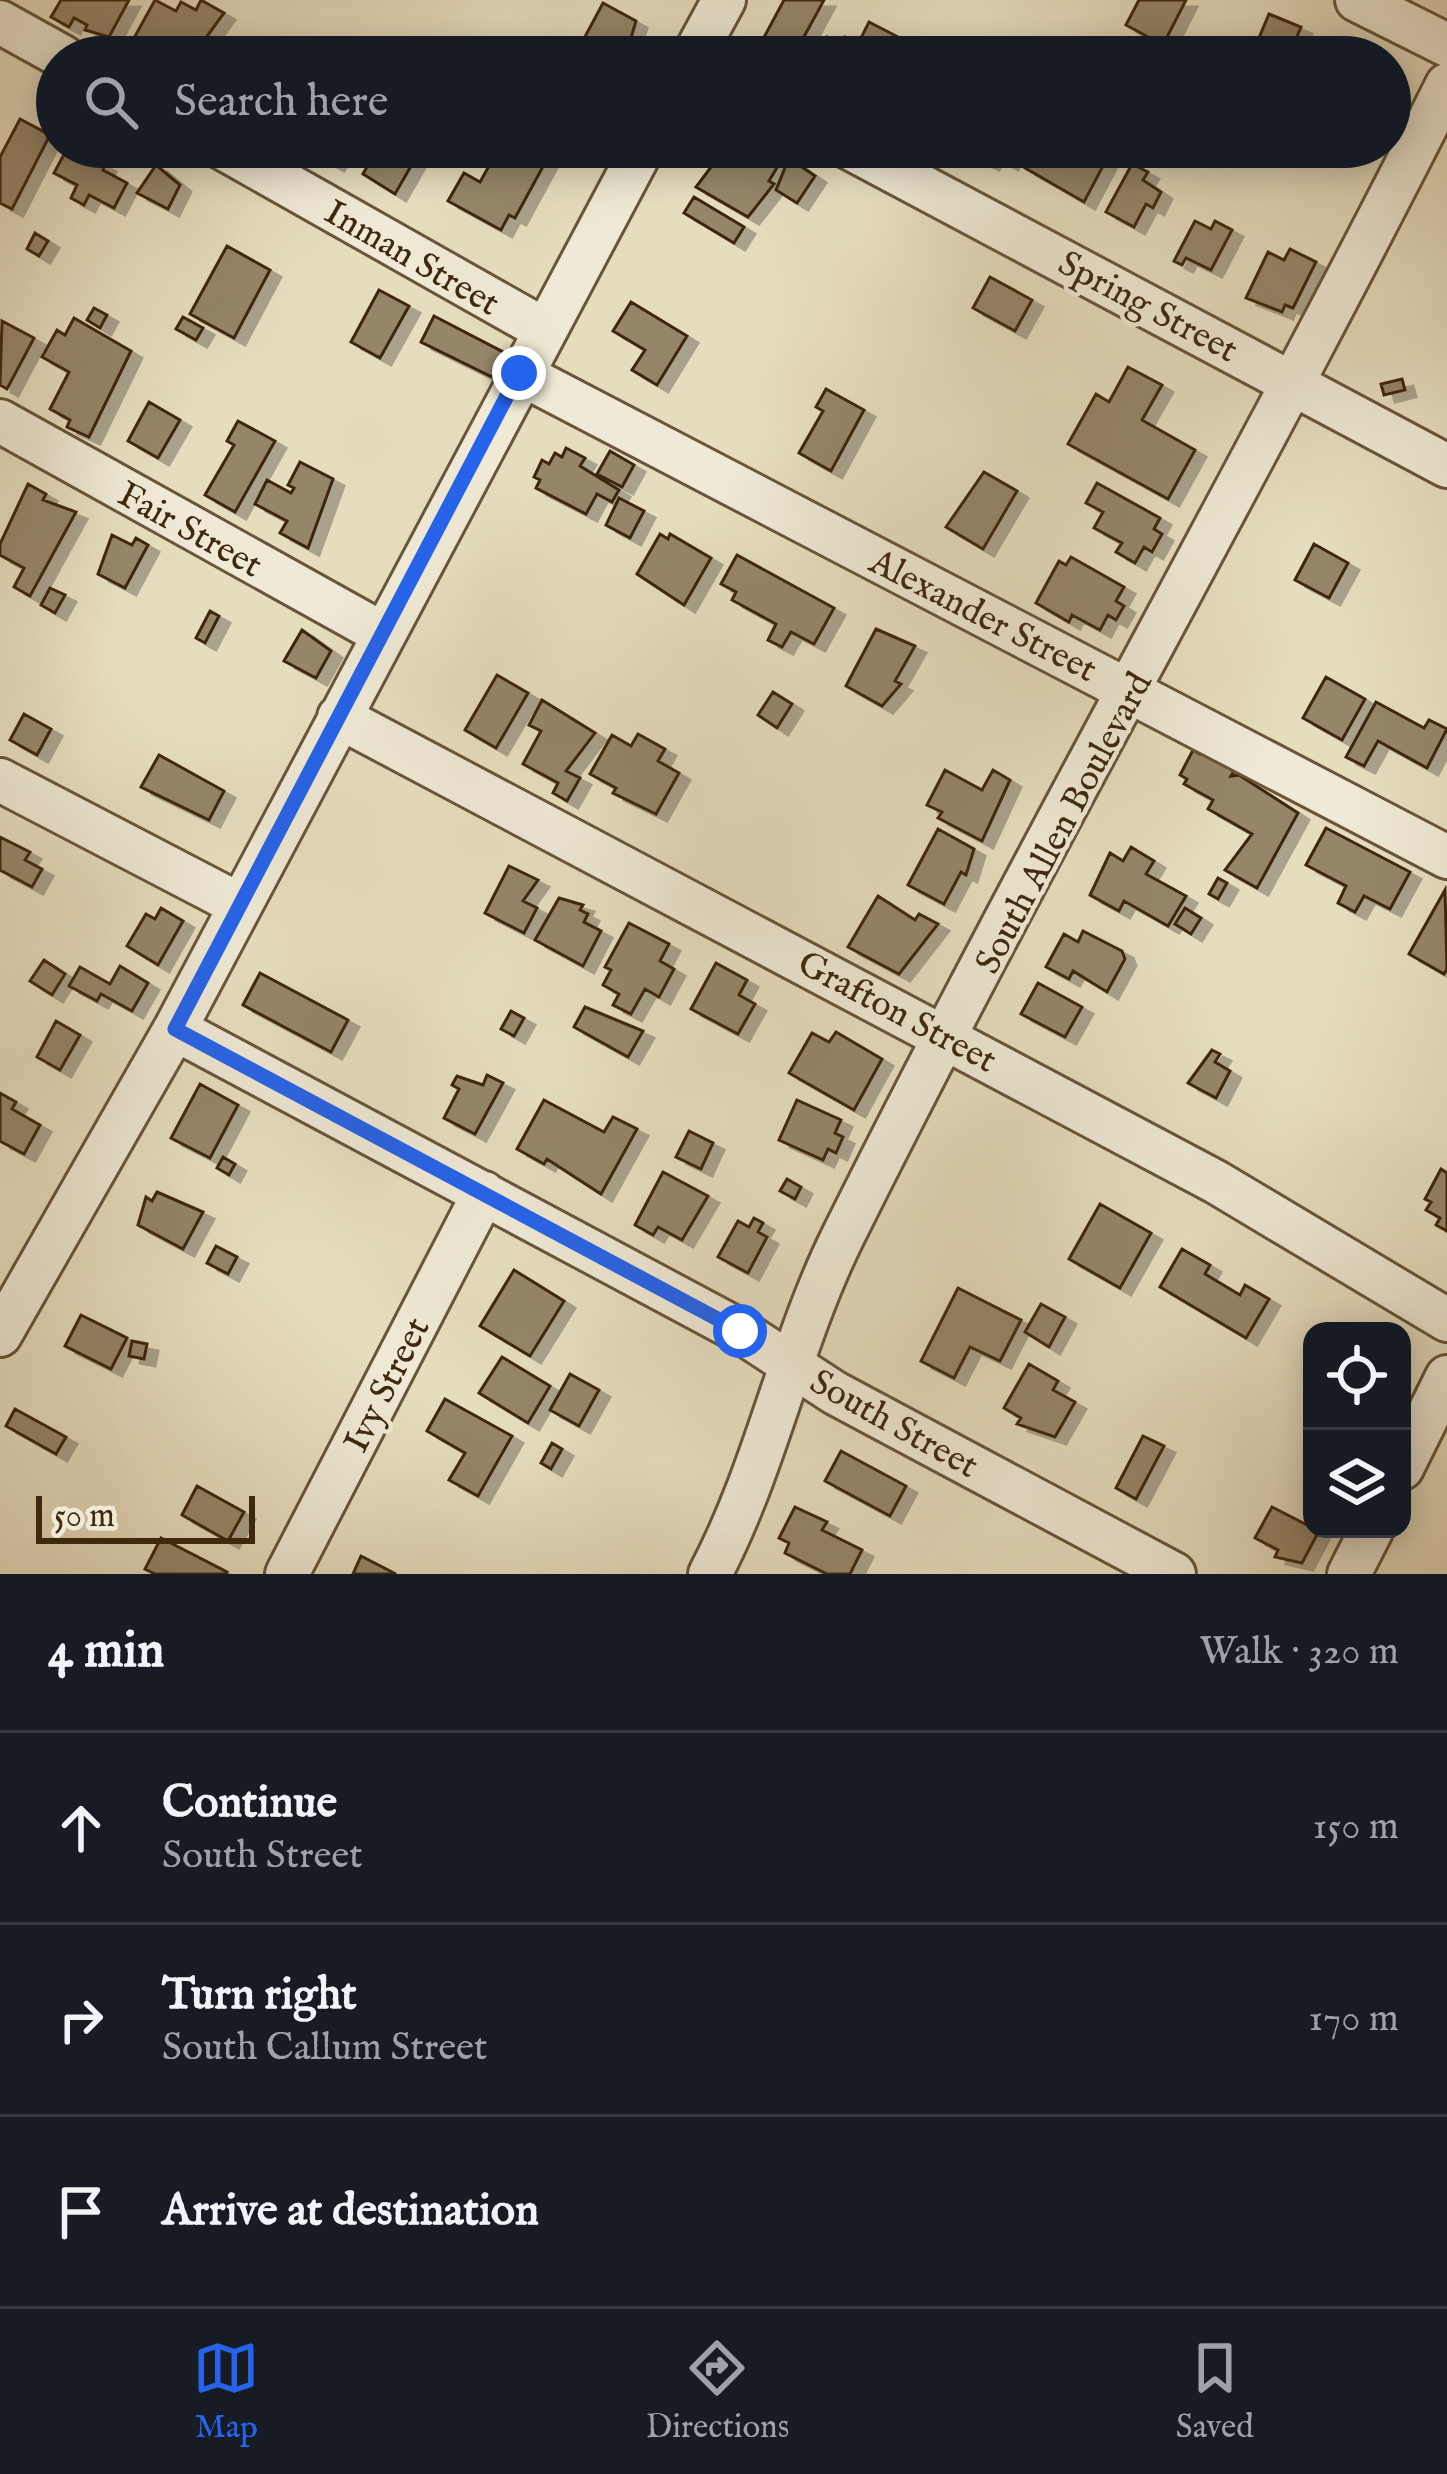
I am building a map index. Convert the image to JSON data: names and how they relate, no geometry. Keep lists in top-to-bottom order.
{
  "streets": {
    "street": [
      "Inman Street",
      "Spring Street",
      "Fair Street",
      "Alexander Street",
      "South Allen Boulevard",
      "Grafton Street",
      "Ivy Street",
      "South Street"
    ]
  },
  "crossings": [
    ["Spring Street", "South Allen Boulevard"],
    ["Alexander Street", "South Allen Boulevard"],
    ["South Allen Boulevard", "Grafton Street"],
    ["South Allen Boulevard", "South Street"],
    ["Ivy Street", "South Street"]
  ],
  "scale_bar": "50 m",
  "page": {
    "search": "Search here",
    "scale": "50 m",
    "heading": ["4 min", "Walk · 320 m"],
    "list": [
      ["Continue", "South Street", "150 m"],
      ["Turn right", "South Callum Street", "170 m"],
      "Arrive at destination"
    ],
    "nav": ["Map", "Directions", "Saved"]
  }
}
